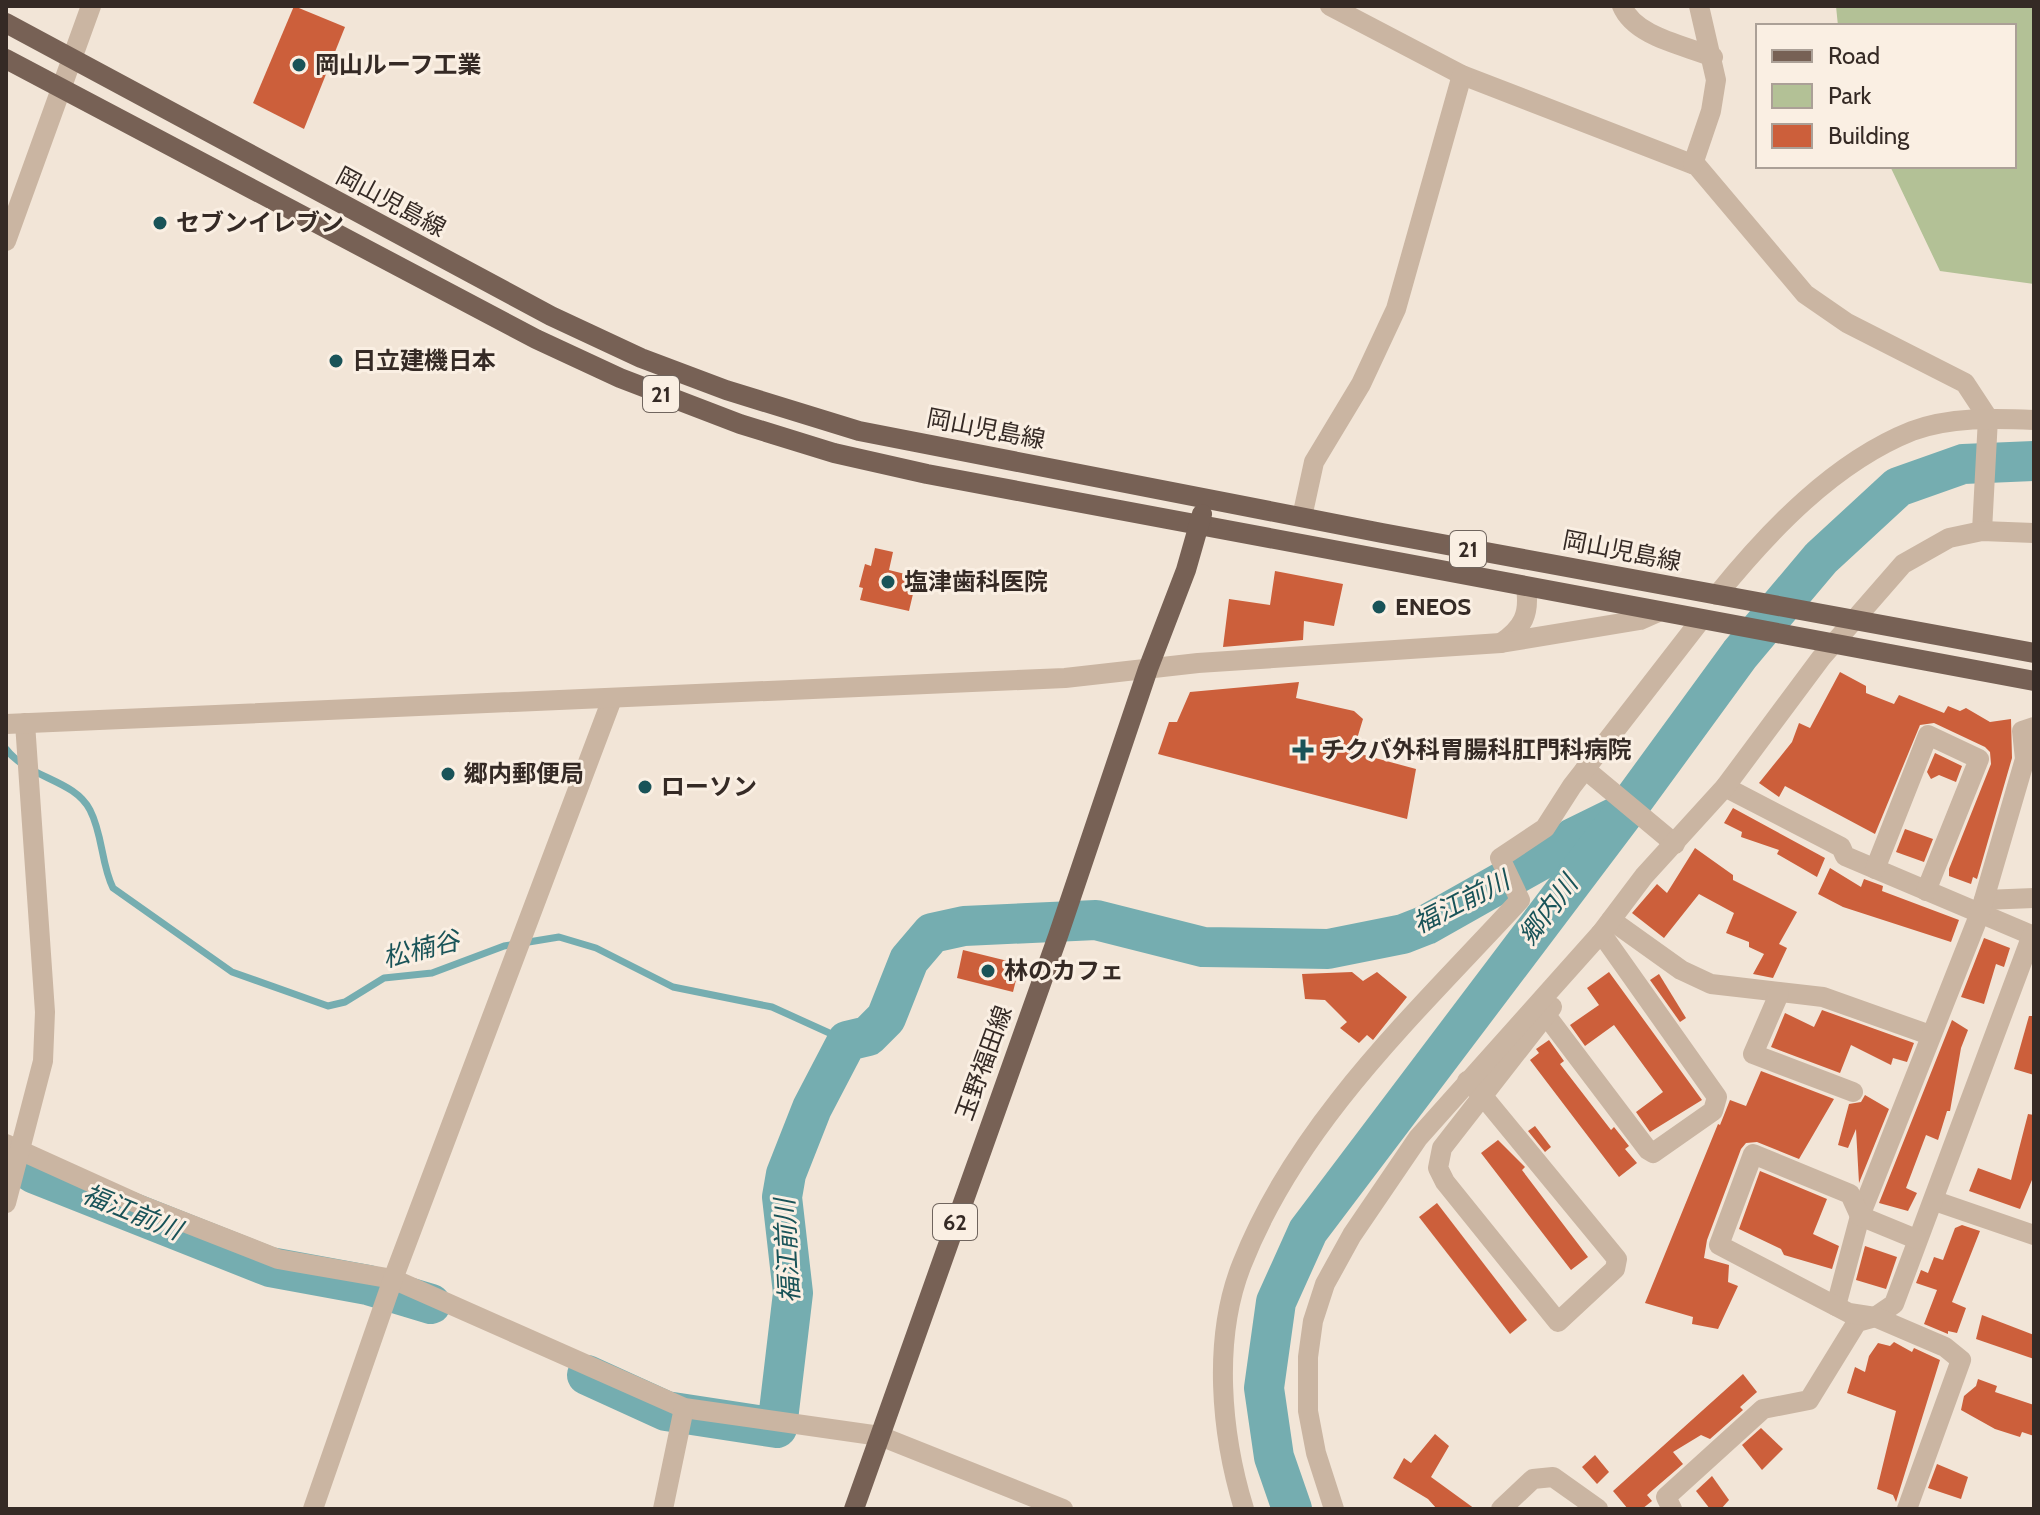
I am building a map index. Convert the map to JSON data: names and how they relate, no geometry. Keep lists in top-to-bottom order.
{
  "streets": {
    "main road": [
      "岡山児島線",
      "21",
      "玉野福田線",
      "62"
    ]
  },
  "crossings": [
    ["岡山児島線", "玉野福田線"],
    ["21", "玉野福田線"]
  ],
  "water": ["福江前川", "郷内川", "松楠谷"],
  "places": {
    "other": [
      "岡山ルーフ工業",
      "セブンイレブン",
      "日立建機日本",
      "塩津歯科医院",
      "ENEOS",
      "郷内郵便局",
      "ローソン",
      "林のカフェ"
    ],
    "health": ["チクバ外科胃腸科肛門科病院"]
  },
  "legend": ["Road", "Park", "Building"]
}
